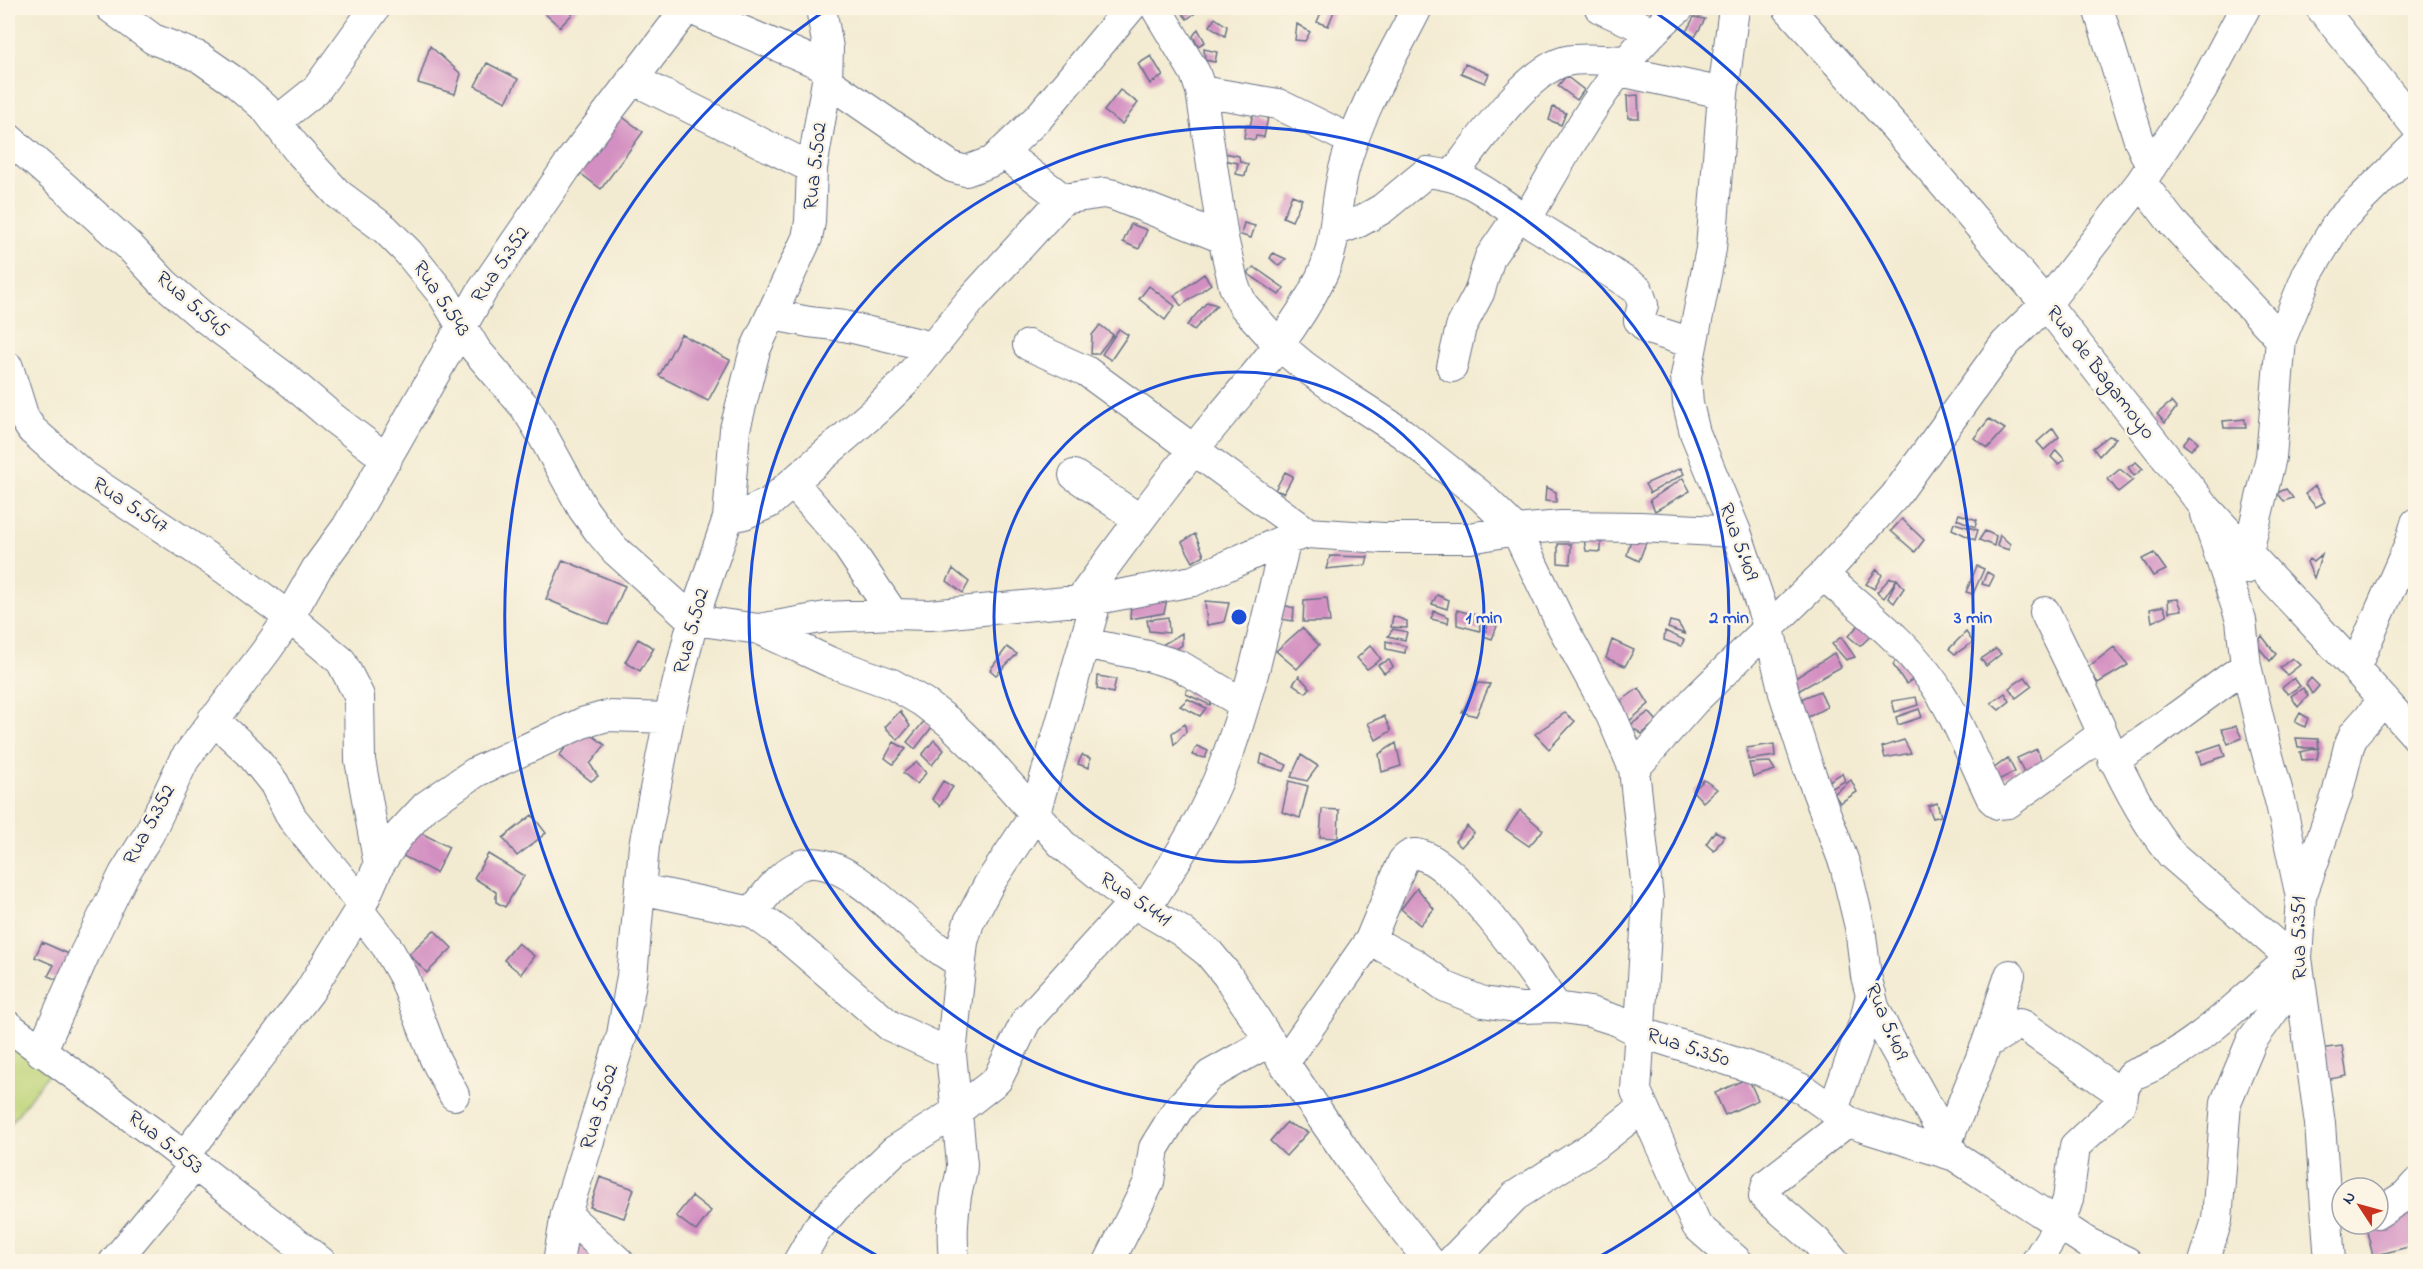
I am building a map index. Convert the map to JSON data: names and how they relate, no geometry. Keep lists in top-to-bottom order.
{
  "streets": {
    "street": [
      "Rua 5.502",
      "Rua 5.352",
      "Rua 5.543",
      "Rua 5.545",
      "Rua de Bagamoyo",
      "Rua 5.547",
      "Rua 5.409",
      "Rua 5.441",
      "Rua 5.351",
      "Rua 5.350",
      "Rua 5.553"
    ]
  },
  "crossings": [
    ["Rua 5.502", "Rua 5.543"],
    ["Rua 5.352", "Rua 5.543"],
    ["Rua 5.352", "Rua 5.545"],
    ["Rua 5.352", "Rua 5.547"],
    ["Rua 5.352", "Rua 5.553"],
    ["Rua 5.409", "Rua 5.350"]
  ],
  "north": "top left",
  "rings": ["1 min", "2 min", "3 min"]
}
